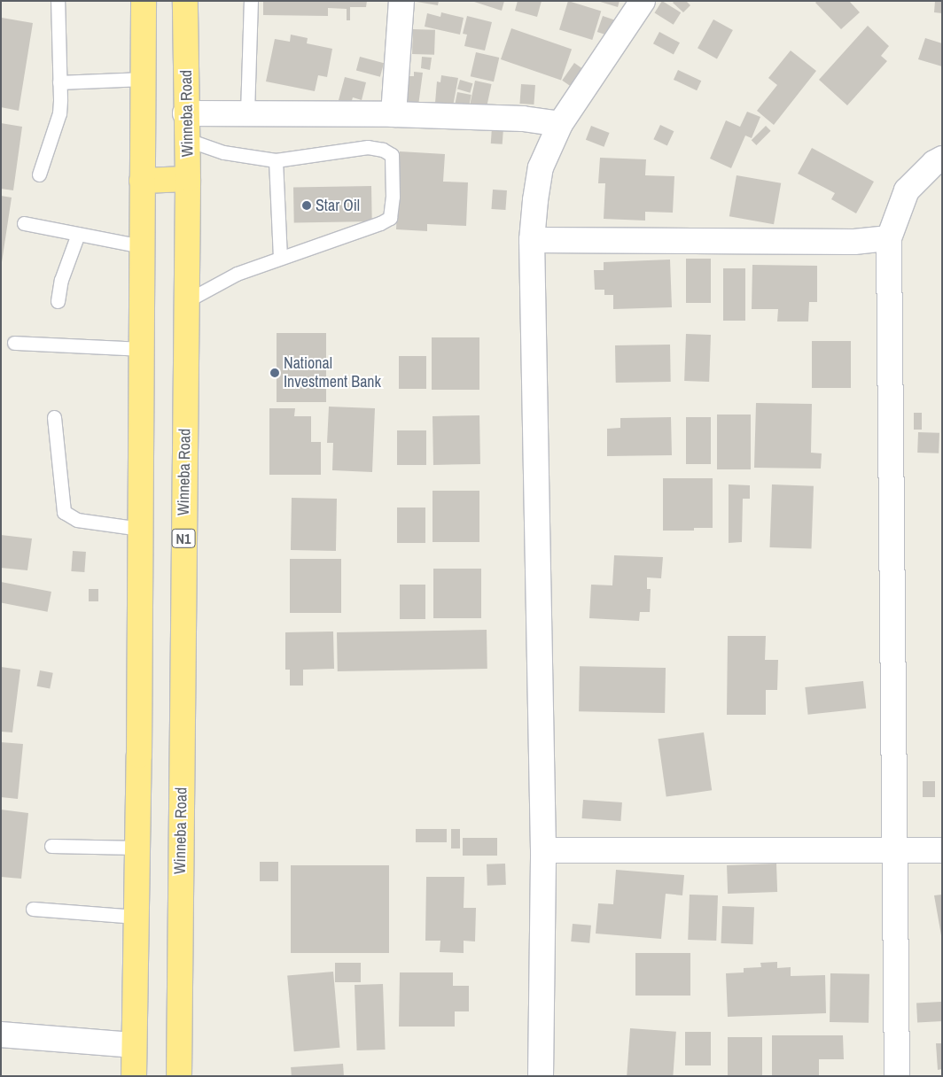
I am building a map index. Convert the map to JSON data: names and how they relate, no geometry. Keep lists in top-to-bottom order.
{
  "streets": {
    "highway": ["Winneba Road", "N1"]
  },
  "places": ["Star Oil", "National Investment Bank"]
}
